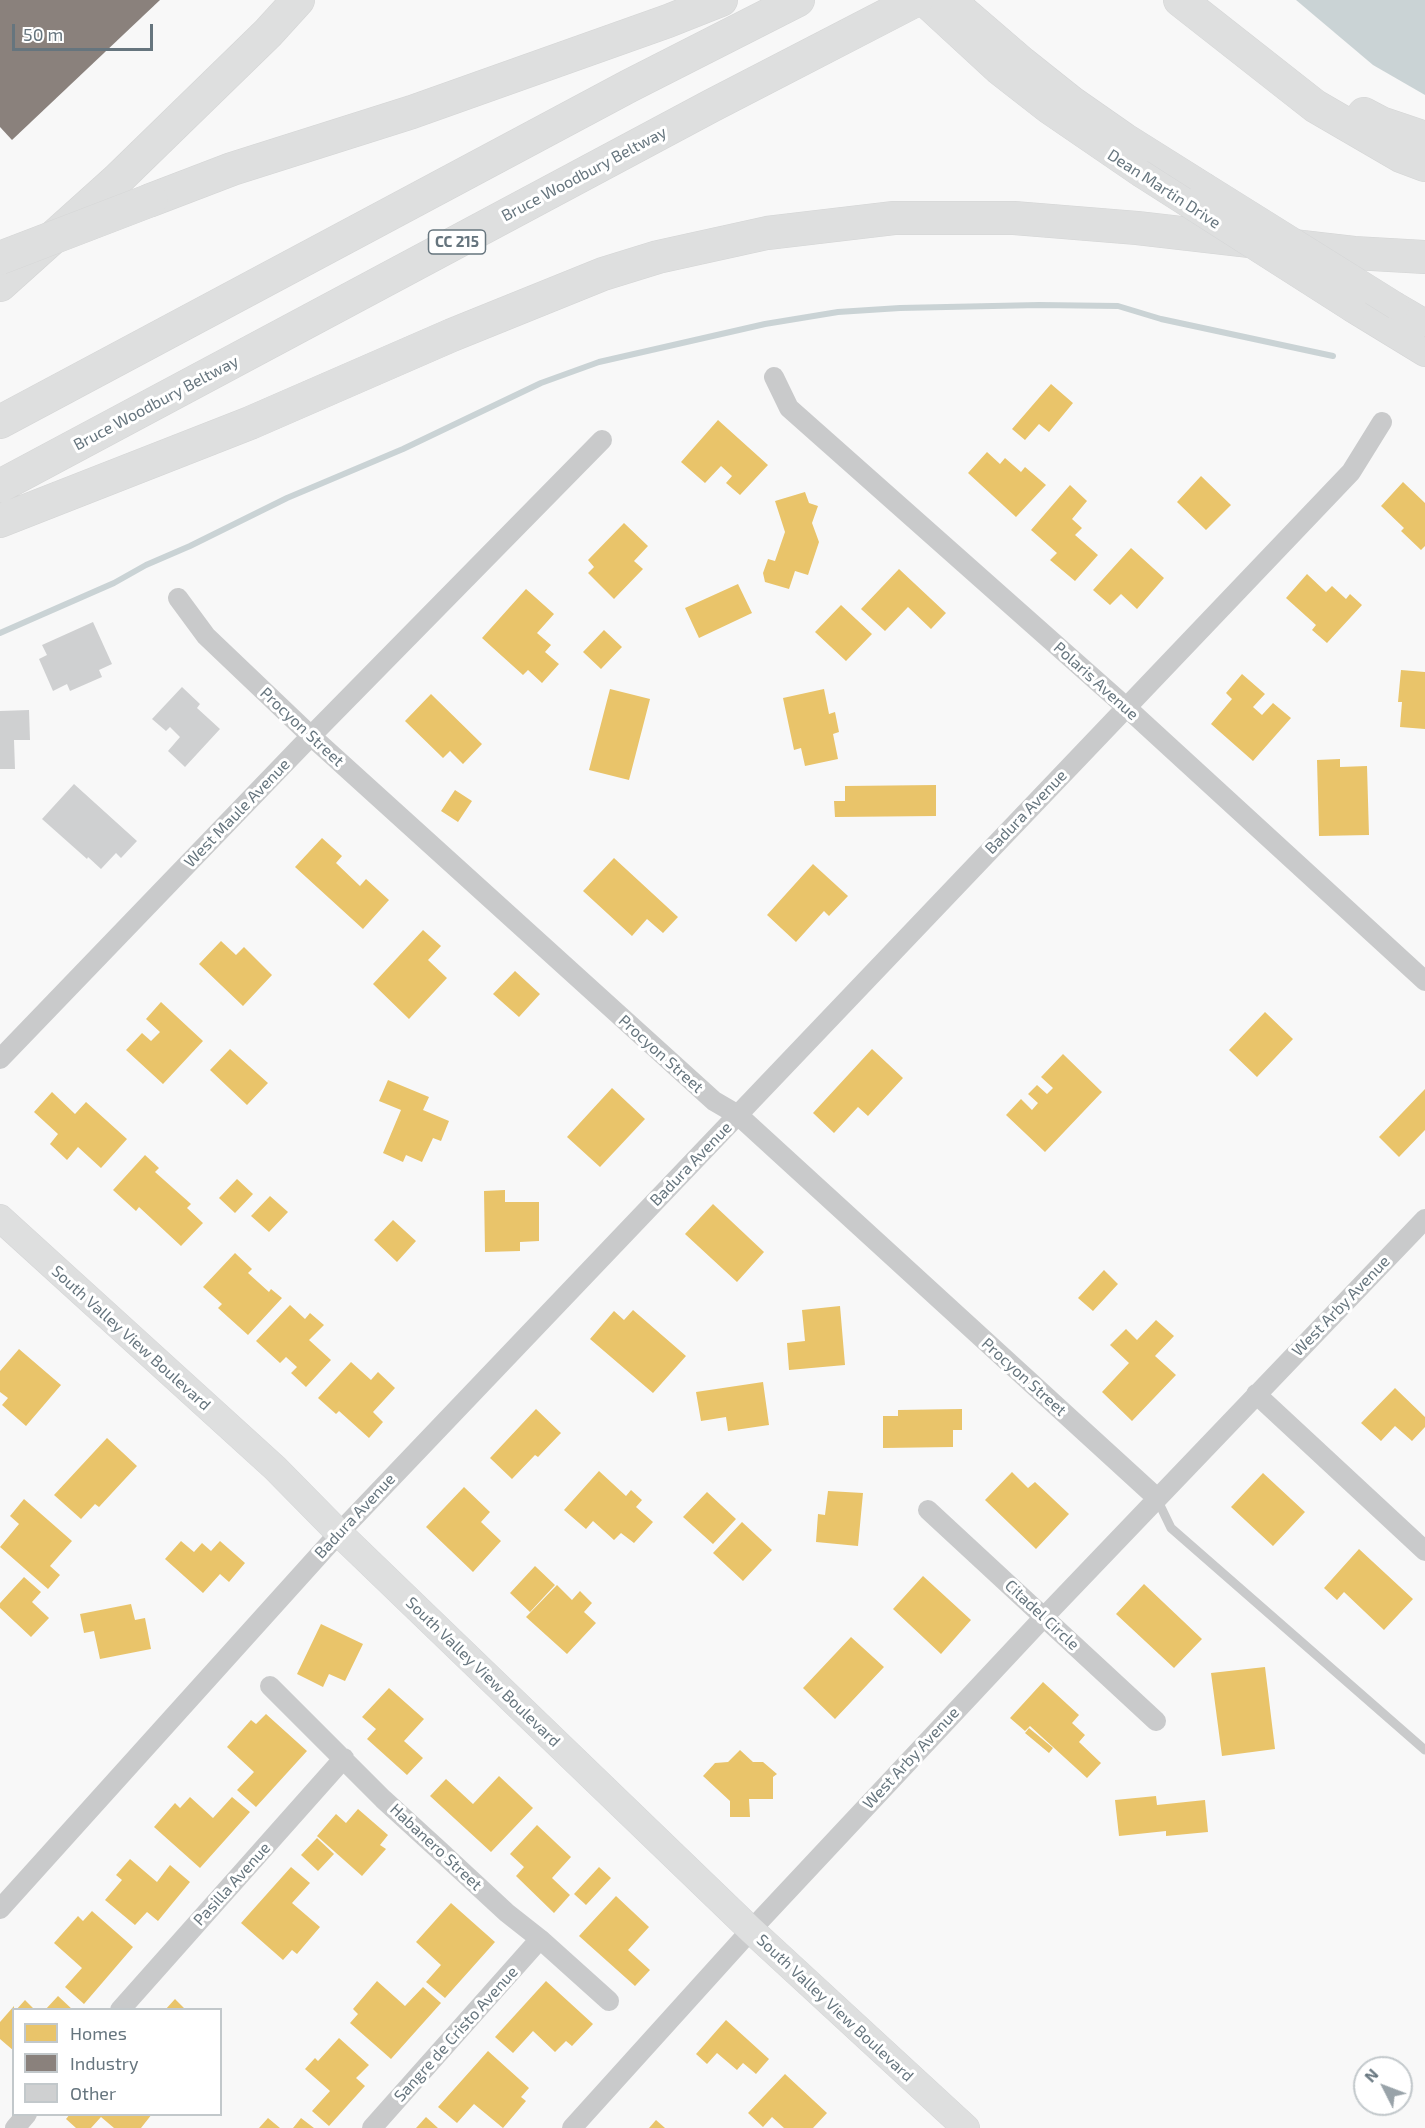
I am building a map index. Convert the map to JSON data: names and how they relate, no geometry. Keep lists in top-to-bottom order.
{
  "streets": {
    "highway": ["Bruce Woodbury Beltway", "CC 215"],
    "main road": ["Dean Martin Drive", "South Valley View Boulevard"],
    "street": [
      "Polaris Avenue",
      "Procyon Street",
      "Badura Avenue",
      "West Maule Avenue",
      "West Arby Avenue",
      "Citadel Circle",
      "Habanero Street",
      "Pasilla Avenue",
      "Sangre de Cristo Avenue"
    ]
  },
  "crossings": [
    ["Polaris Avenue", "Badura Avenue"],
    ["Procyon Street", "Badura Avenue"],
    ["Procyon Street", "West Maule Avenue"],
    ["Procyon Street", "West Arby Avenue"],
    ["Badura Avenue", "South Valley View Boulevard"],
    ["West Arby Avenue", "South Valley View Boulevard"],
    ["West Arby Avenue", "Citadel Circle"],
    ["Habanero Street", "Pasilla Avenue"],
    ["Habanero Street", "Sangre de Cristo Avenue"]
  ],
  "legend": ["Homes", "Industry", "Other"],
  "scale_bar": "50 m",
  "north": "top left"
}
